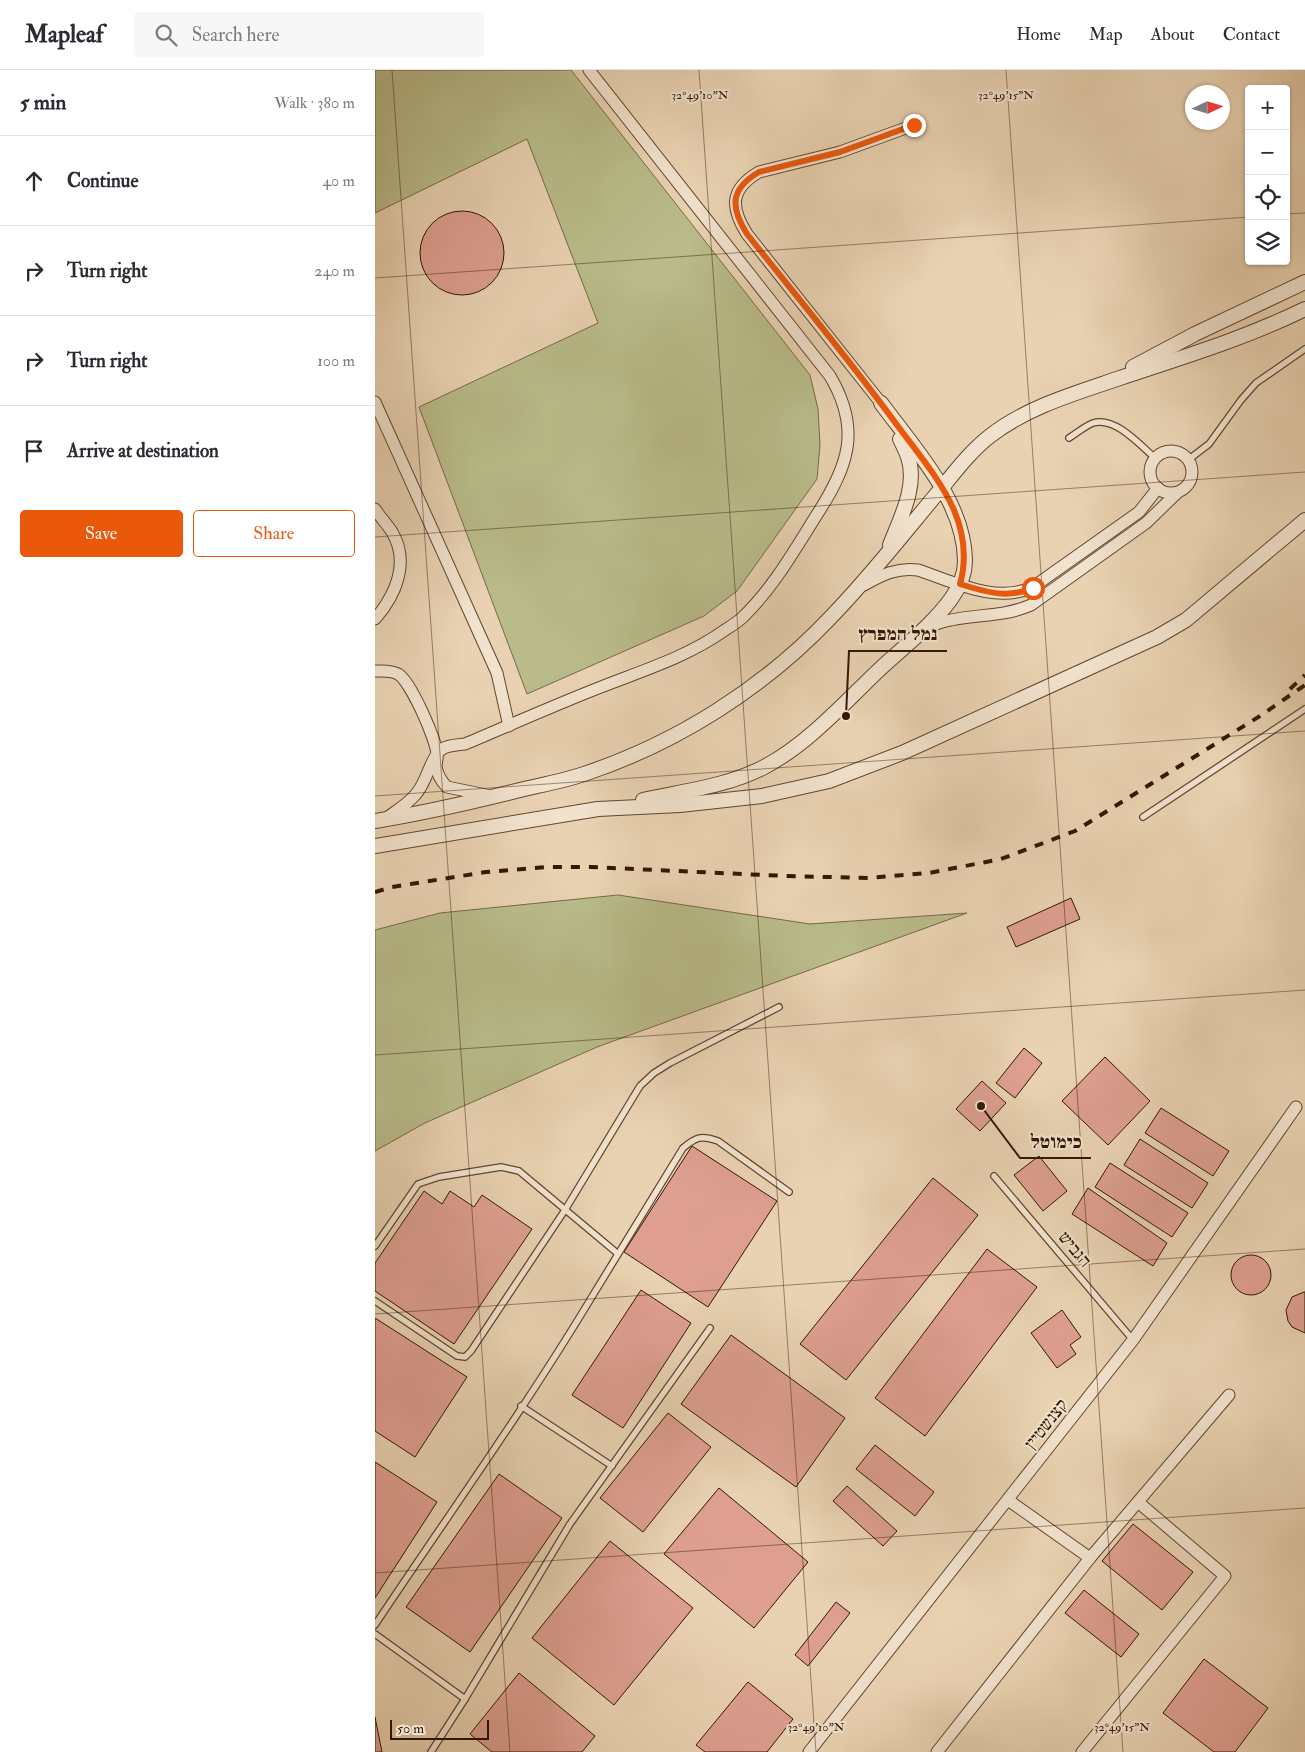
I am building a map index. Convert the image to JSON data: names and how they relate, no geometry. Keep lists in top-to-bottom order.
{
  "streets": {
    "street": ["קצנשטיין"],
    "lane": ["הגביש"]
  },
  "crossings": [
    ["הגביש", "קצנשטיין"]
  ],
  "places": ["נמל המפרץ", "כימוטל"],
  "scale_bar": "50 m",
  "north": "right",
  "page": {
    "header": "Mapleaf",
    "search": "Search here",
    "nav": [
      "Home",
      "Map",
      "About",
      "Contact"
    ],
    "heading": ["5 min", "Walk · 380 m"],
    "map_buttons": ["+", "−"],
    "list": [
      ["Continue", "40 m"],
      ["Turn right", "240 m"],
      ["Turn right", "100 m"],
      "Arrive at destination"
    ],
    "buttons": ["Save", "Share"],
    "scale": "50 m"
  },
  "coordinates": ["32°49'10\"N", "32°49'15\"N"]
}
